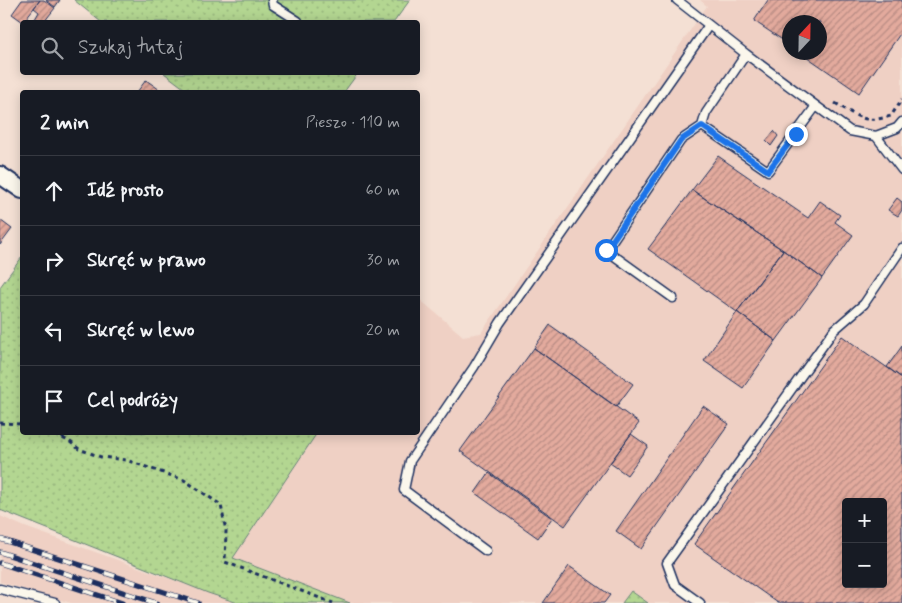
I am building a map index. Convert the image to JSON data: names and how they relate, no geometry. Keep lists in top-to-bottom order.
{
  "north": "top",
  "page": {
    "search": "Szukaj tutaj",
    "heading": ["2 min", "Pieszo · 110 m"],
    "list": [
      ["Idź prosto", "60 m"],
      ["Skręć w prawo", "30 m"],
      ["Skręć w lewo", "20 m"],
      "Cel podróży"
    ],
    "map_buttons": ["+", "−"]
  }
}
